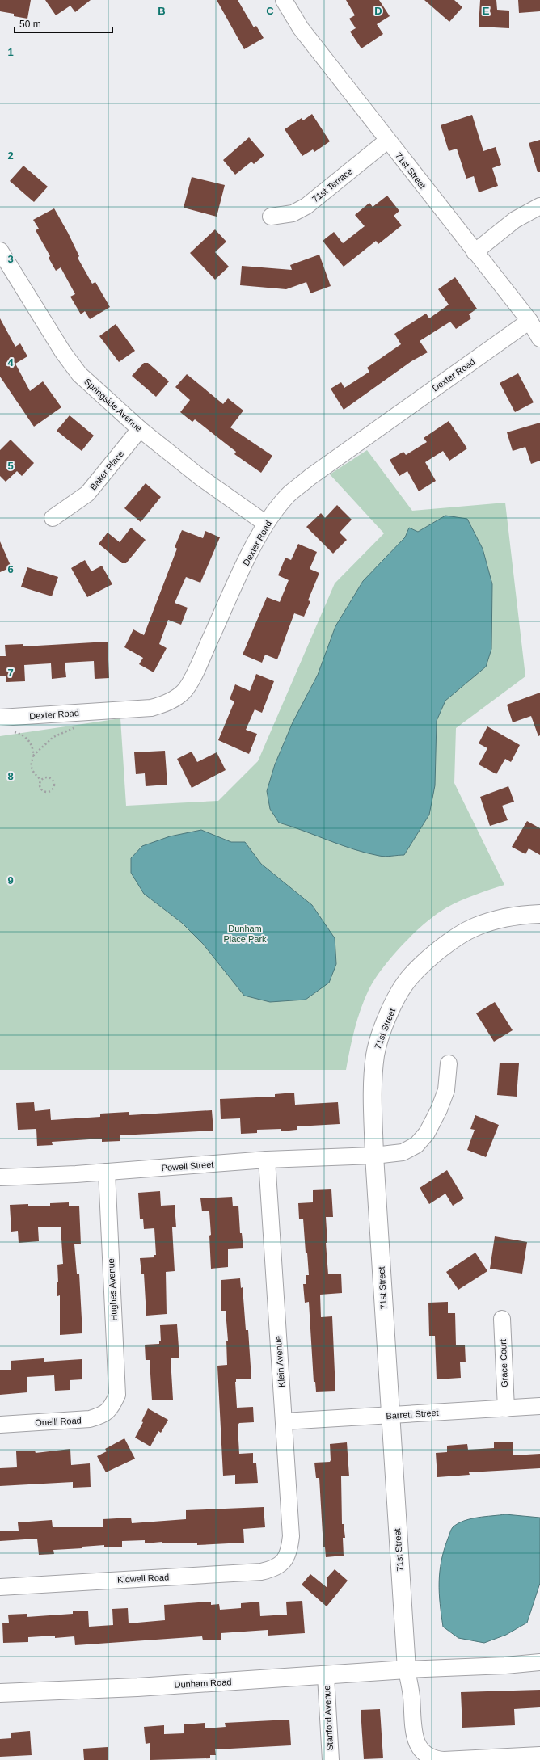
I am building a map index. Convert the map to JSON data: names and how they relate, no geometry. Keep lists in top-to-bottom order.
{
  "streets": {
    "street": [
      "71st Street",
      "71st Terrace",
      "Dexter Road",
      "Springside Avenue",
      "Baker Place",
      "Powell Street",
      "Hughes Avenue",
      "Klein Avenue",
      "Grace Court",
      "Barrett Street",
      "Oneill Road",
      "Kidwell Road",
      "Dunham Road",
      "Stanford Avenue"
    ]
  },
  "crossings": [
    ["71st Street", "71st Terrace"],
    ["71st Street", "Dexter Road"],
    ["71st Street", "Powell Street"],
    ["71st Street", "Barrett Street"],
    ["71st Street", "Dunham Road"],
    ["Dexter Road", "Springside Avenue"],
    ["Springside Avenue", "Baker Place"],
    ["Powell Street", "Hughes Avenue"],
    ["Powell Street", "Klein Avenue"],
    ["Hughes Avenue", "Oneill Road"],
    ["Klein Avenue", "Barrett Street"],
    ["Klein Avenue", "Kidwell Road"],
    ["Grace Court", "Barrett Street"],
    ["Dunham Road", "Stanford Avenue"]
  ],
  "parks": ["Dunham Place Park"],
  "scale_bar": "50 m",
  "grid": {
    "columns": [
      "B",
      "C",
      "D",
      "E"
    ],
    "rows": [
      "1",
      "2",
      "3",
      "4",
      "5",
      "6",
      "7",
      "8",
      "9"
    ]
  }
}
